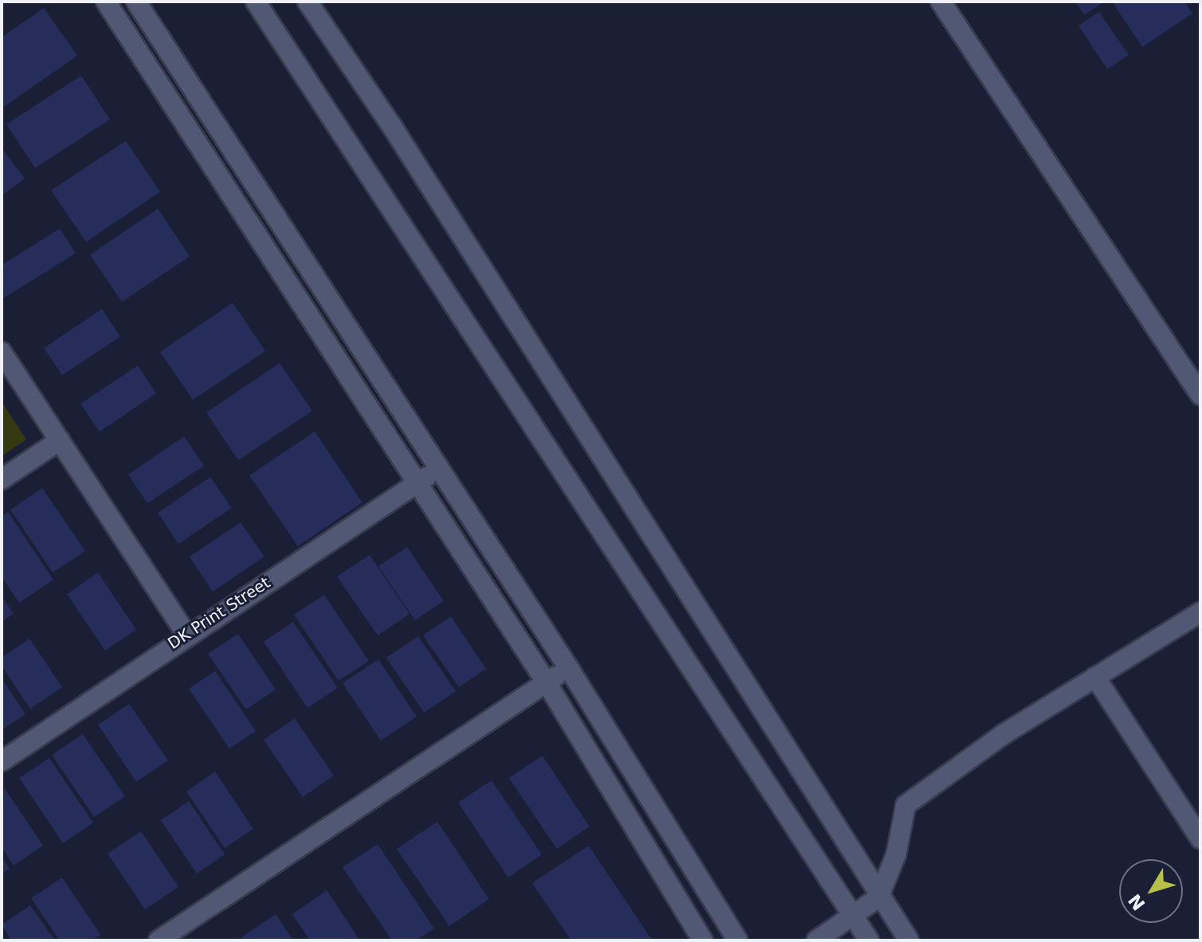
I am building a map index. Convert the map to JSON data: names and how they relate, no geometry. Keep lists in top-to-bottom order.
{
  "streets": {
    "street": ["DK Print Street"]
  },
  "north": "bottom left"
}
